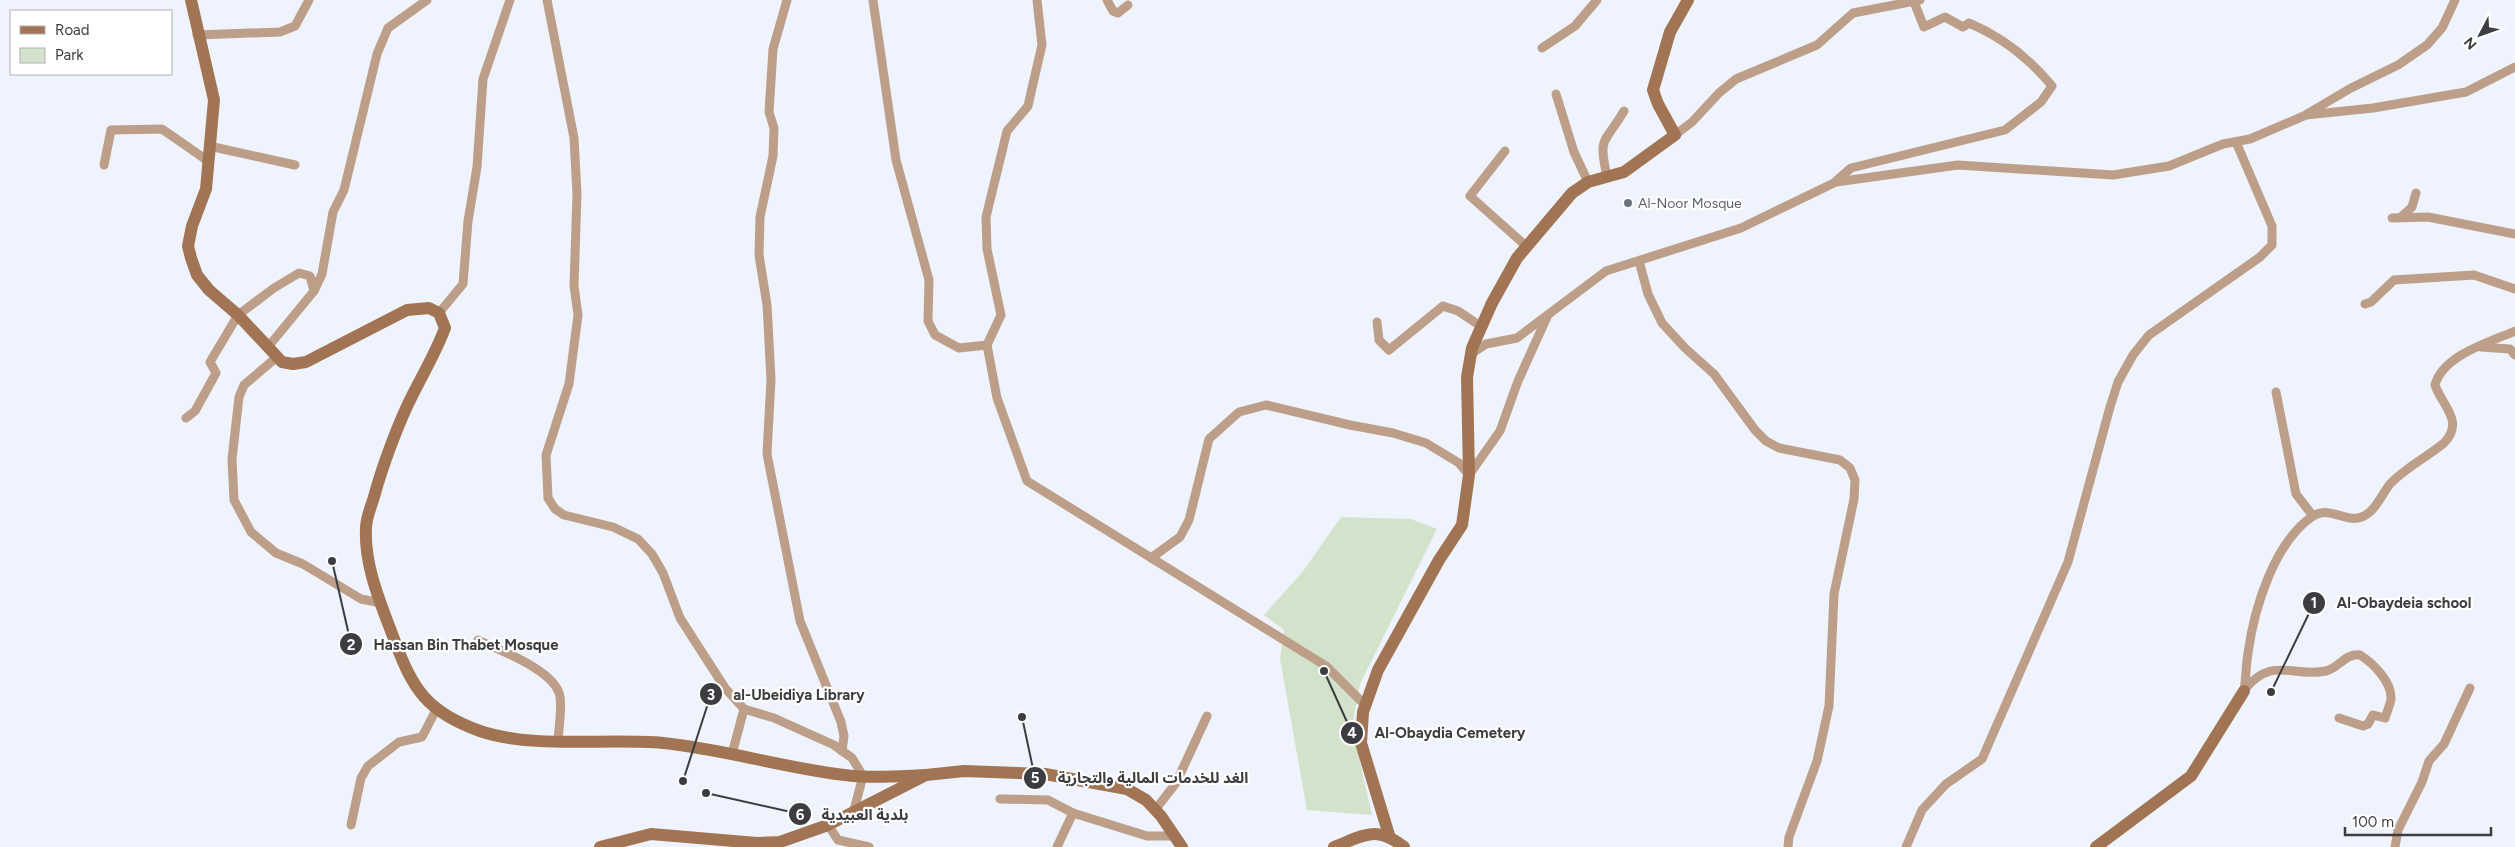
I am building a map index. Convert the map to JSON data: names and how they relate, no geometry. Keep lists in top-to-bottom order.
{
  "places": [
    "Al-Noor Mosque",
    "Hassan Bin Thabet Mosque",
    "Al-Obaydia Cemetery",
    "Al-Obaydeia school",
    "الغد للخدمات المالية والتجارية",
    "al-Ubeidiya Library",
    "بلدية العبيدية"
  ],
  "legend": ["Road", "Park"],
  "scale_bar": "100 m",
  "north": "bottom left"
}
